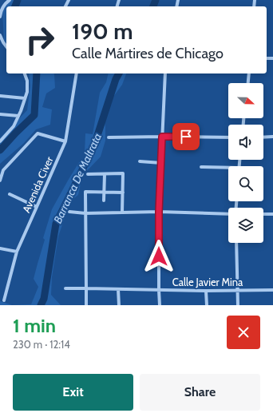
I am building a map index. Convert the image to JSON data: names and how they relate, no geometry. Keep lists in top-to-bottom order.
{
  "streets": {
    "street": ["Avenida Civer", "Calle Javier Mina"]
  },
  "water": ["Barranca De Maltrata"],
  "north": "right",
  "page": {
    "turn": ["190 m", "Calle Mártires de Chicago"],
    "heading": ["1 min", "230 m · 12:14"],
    "buttons": ["Exit", "Share"]
  }
}
